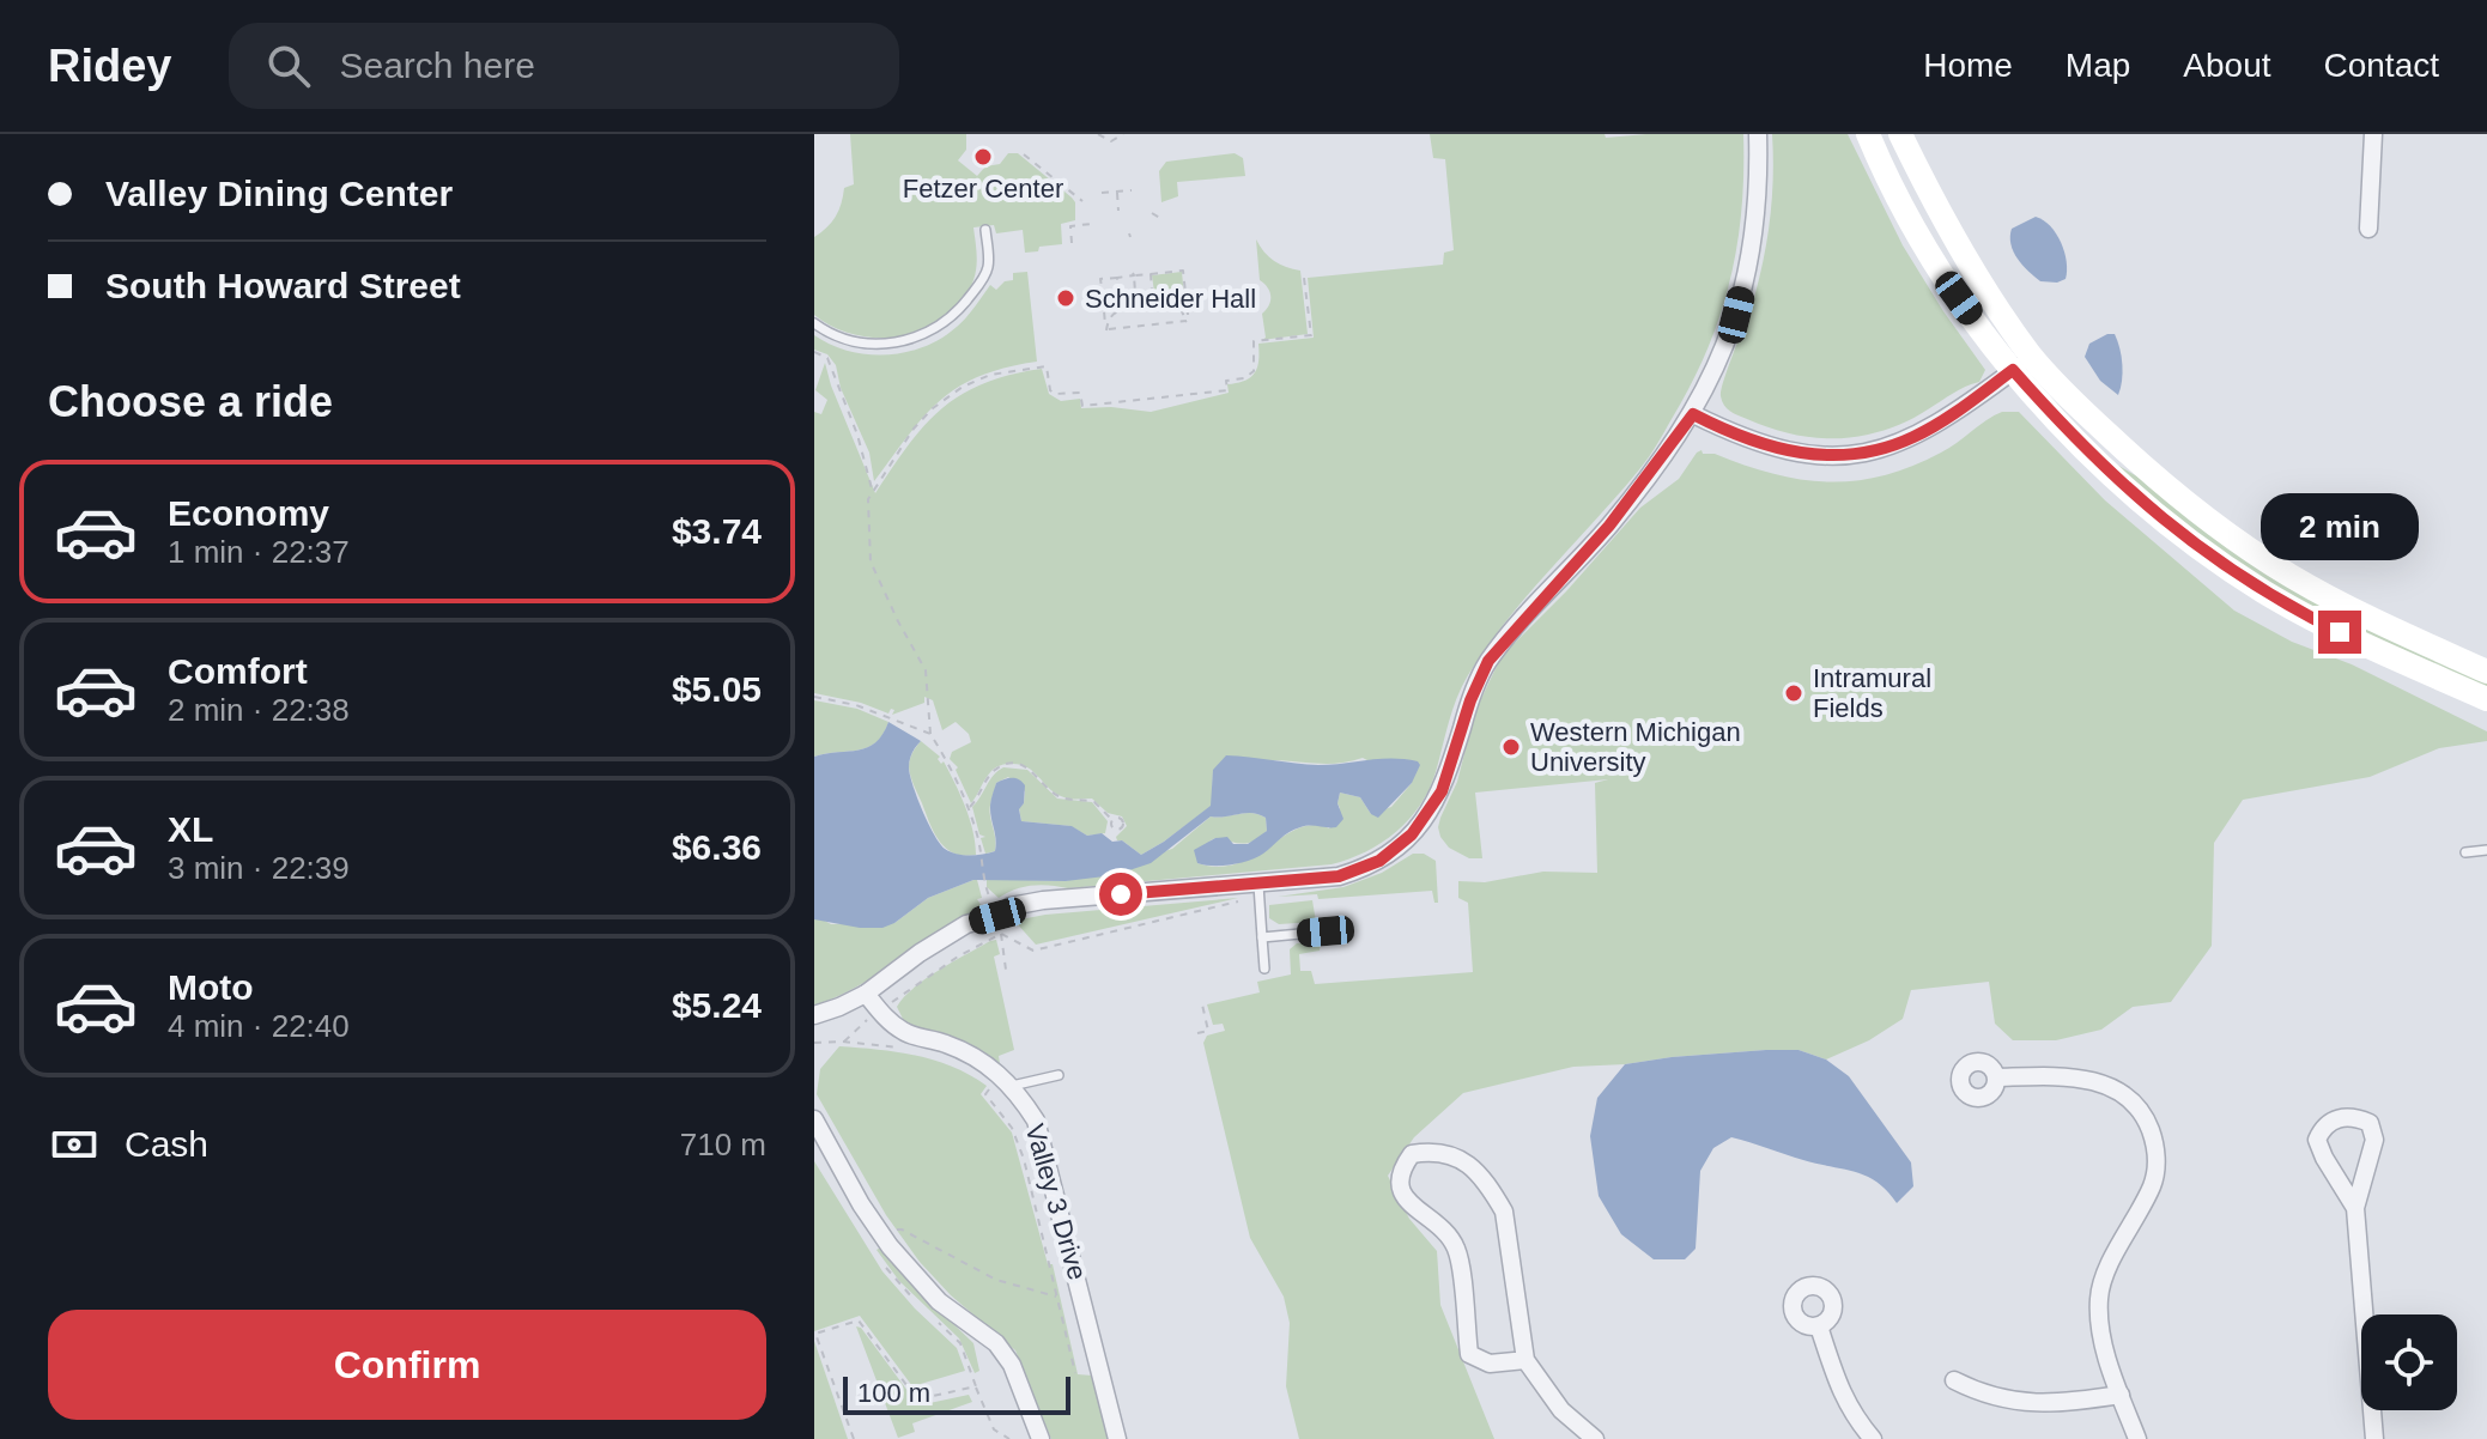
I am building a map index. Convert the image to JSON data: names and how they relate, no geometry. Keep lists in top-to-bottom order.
{
  "streets": {
    "street": ["Valley 3 Drive"]
  },
  "places": [
    "Fetzer Center",
    "Schneider Hall",
    "Intramural Fields",
    "Western Michigan University"
  ],
  "scale_bar": "100 m",
  "page": {
    "header": "Ridey",
    "search": "Search here",
    "nav": [
      "Home",
      "Map",
      "About",
      "Contact"
    ],
    "banner": ["Valley Dining Center", "South Howard Street"],
    "heading": "Choose a ride",
    "list": [
      {
        "name": "Economy",
        "note": "1 min · 22:37",
        "value": "$3.74"
      },
      {
        "name": "Comfort",
        "note": "2 min · 22:38",
        "value": "$5.05"
      },
      {
        "name": "XL",
        "note": "3 min · 22:39",
        "value": "$6.36"
      },
      {
        "name": "Moto",
        "note": "4 min · 22:40",
        "value": "$5.24"
      }
    ],
    "bubble": "2 min",
    "pay": ["Cash", "710 m"],
    "buttons": "Confirm",
    "scale": "100 m"
  }
}
